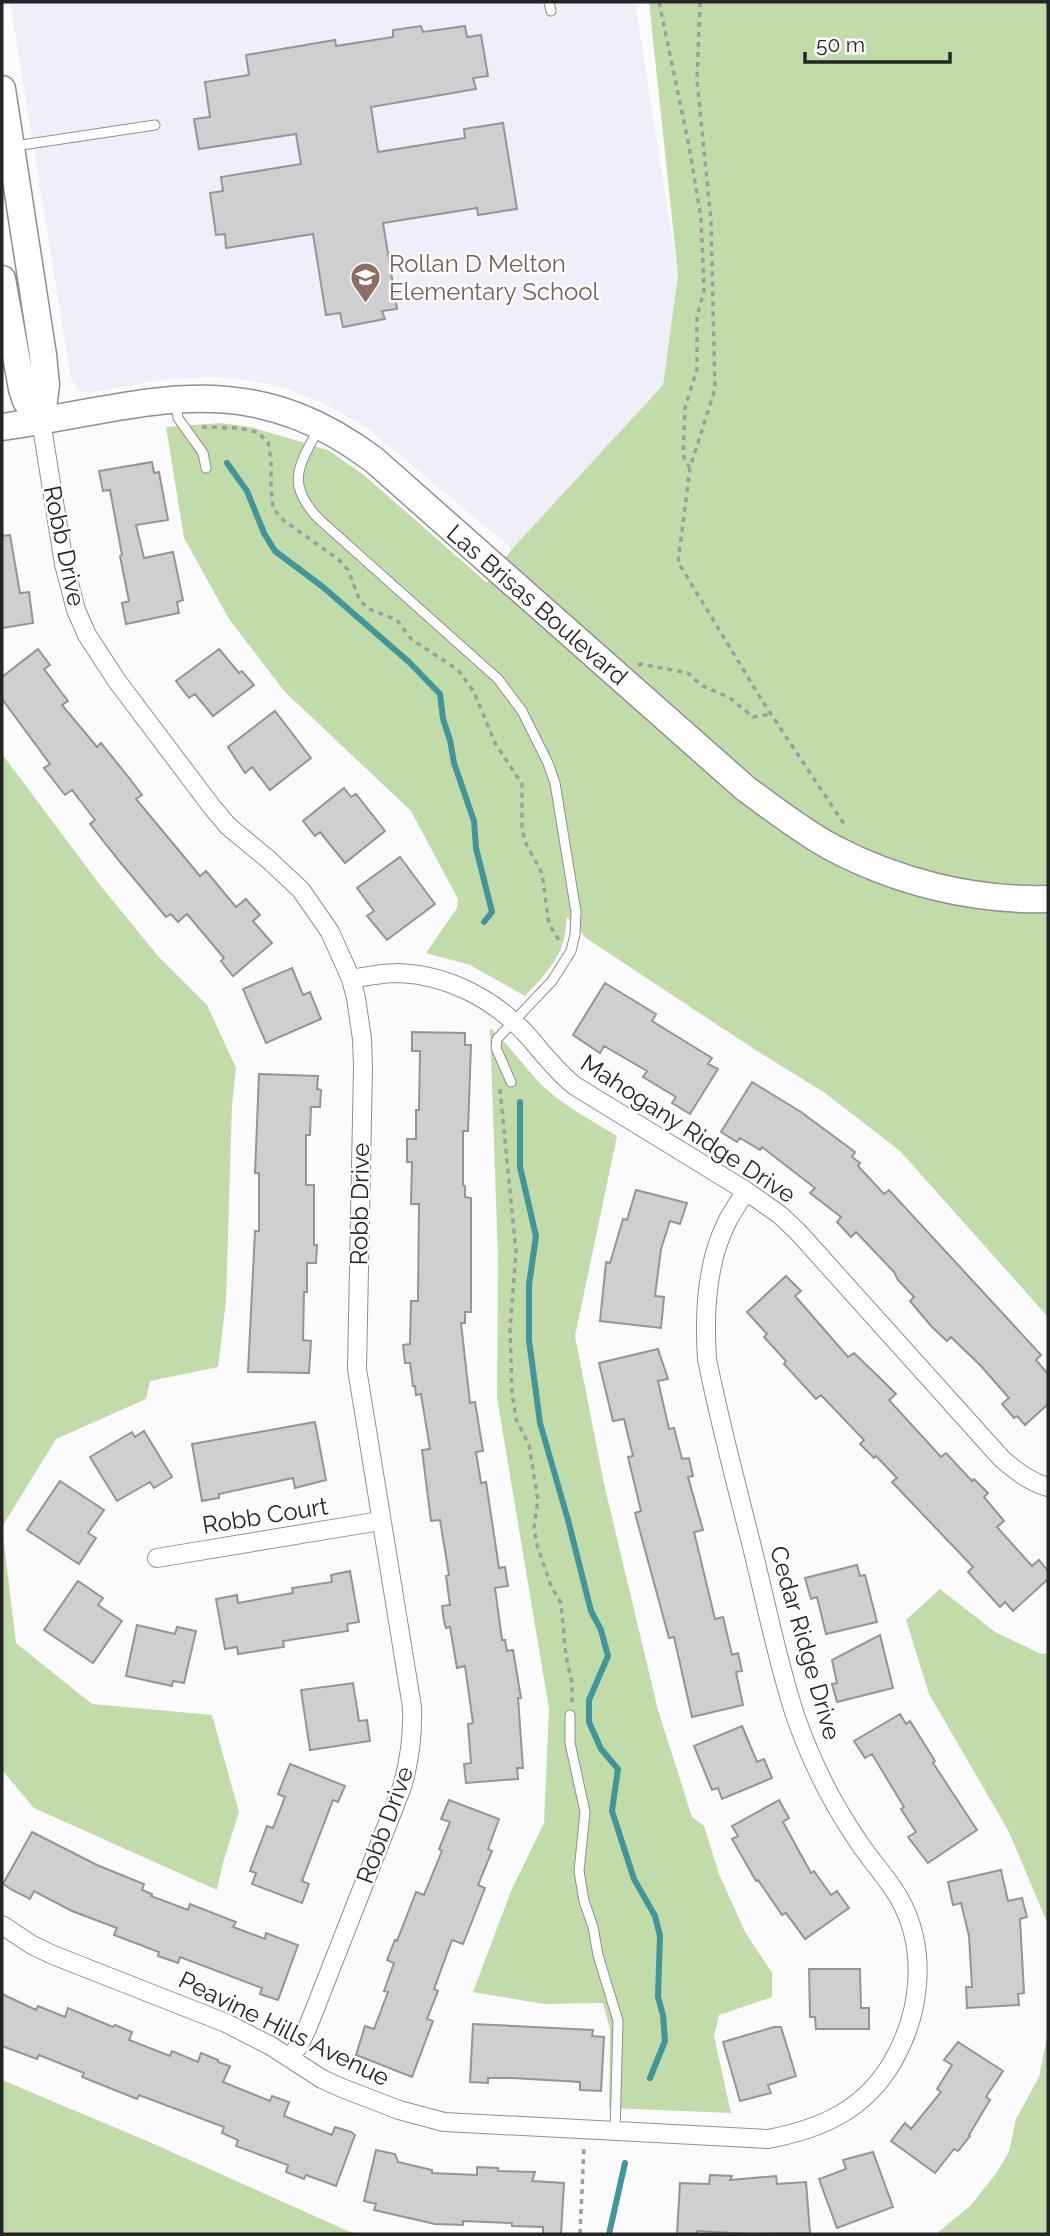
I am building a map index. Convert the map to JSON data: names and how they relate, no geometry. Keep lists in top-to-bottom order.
{
  "streets": {
    "street": [
      "Robb Drive",
      "Las Brisas Boulevard",
      "Mahogany Ridge Drive",
      "Robb Court",
      "Cedar Ridge Drive",
      "Peavine Hills Avenue"
    ]
  },
  "crossings": [
    ["Robb Drive", "Las Brisas Boulevard"],
    ["Robb Drive", "Mahogany Ridge Drive"],
    ["Robb Drive", "Robb Court"],
    ["Robb Drive", "Peavine Hills Avenue"],
    ["Mahogany Ridge Drive", "Cedar Ridge Drive"],
    ["Cedar Ridge Drive", "Peavine Hills Avenue"]
  ],
  "places": {
    "school or university": ["Rollan D Melton Elementary School"]
  },
  "scale_bar": "50 m"
}
